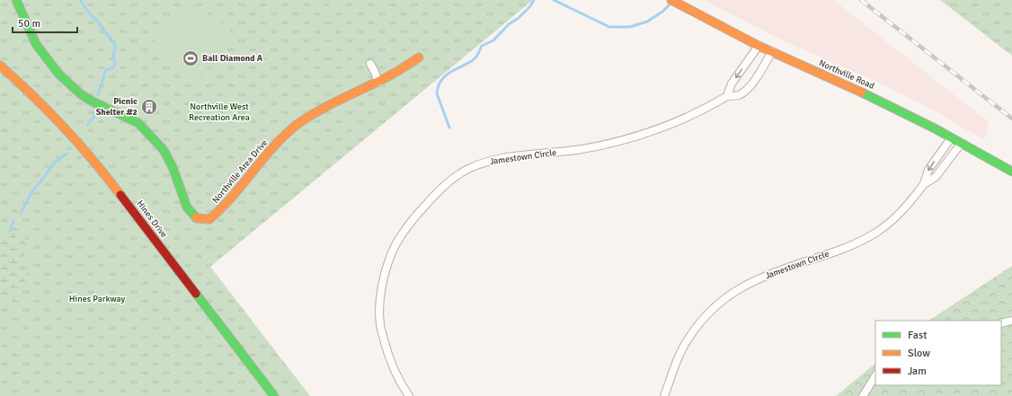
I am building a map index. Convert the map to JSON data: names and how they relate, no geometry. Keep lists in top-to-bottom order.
{
  "streets": {
    "street": [
      "Northville Road",
      "Jamestown Circle",
      "Northville Area Drive",
      "Hines Drive"
    ]
  },
  "crossings": [
    ["Northville Road", "Jamestown Circle"]
  ],
  "parks": ["Northville West Recreation Area", "Hines Parkway"],
  "places": {
    "sports": ["Ball Diamond A"],
    "building": ["Picnic Shelter #2"]
  },
  "legend": ["Fast", "Slow", "Jam"],
  "scale_bar": "50 m"
}
